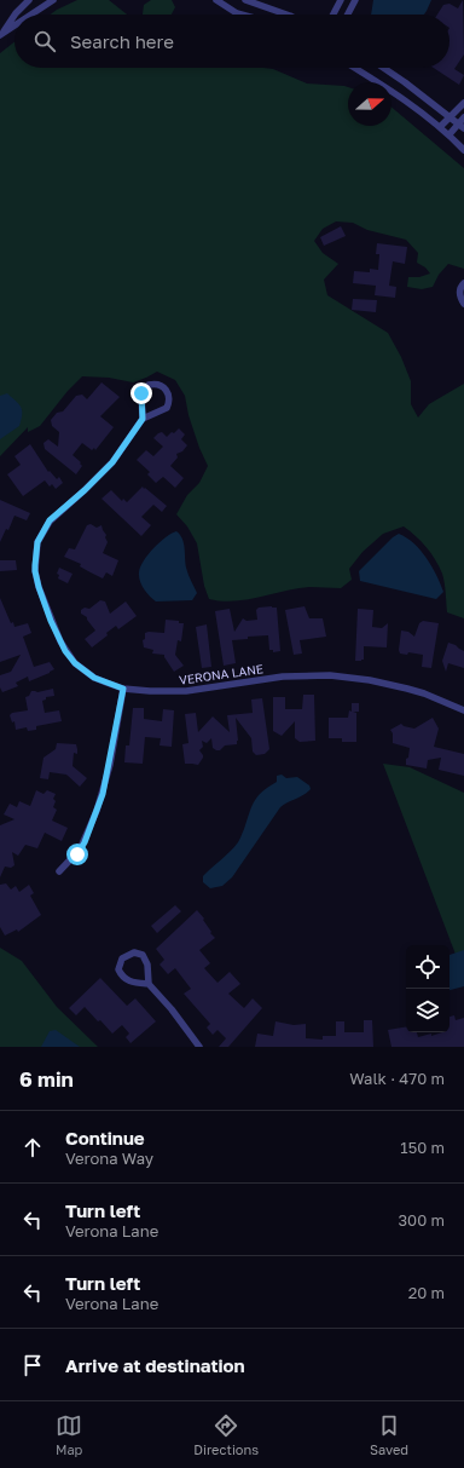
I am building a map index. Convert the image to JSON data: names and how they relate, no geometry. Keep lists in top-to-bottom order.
{
  "streets": {
    "street": ["VERONA LANE"]
  },
  "north": "right",
  "page": {
    "search": "Search here",
    "heading": ["6 min", "Walk · 470 m"],
    "list": [
      ["Continue", "Verona Way", "150 m"],
      ["Turn left", "Verona Lane", "300 m"],
      ["Turn left", "Verona Lane", "20 m"],
      "Arrive at destination"
    ],
    "nav": ["Map", "Directions", "Saved"]
  }
}
